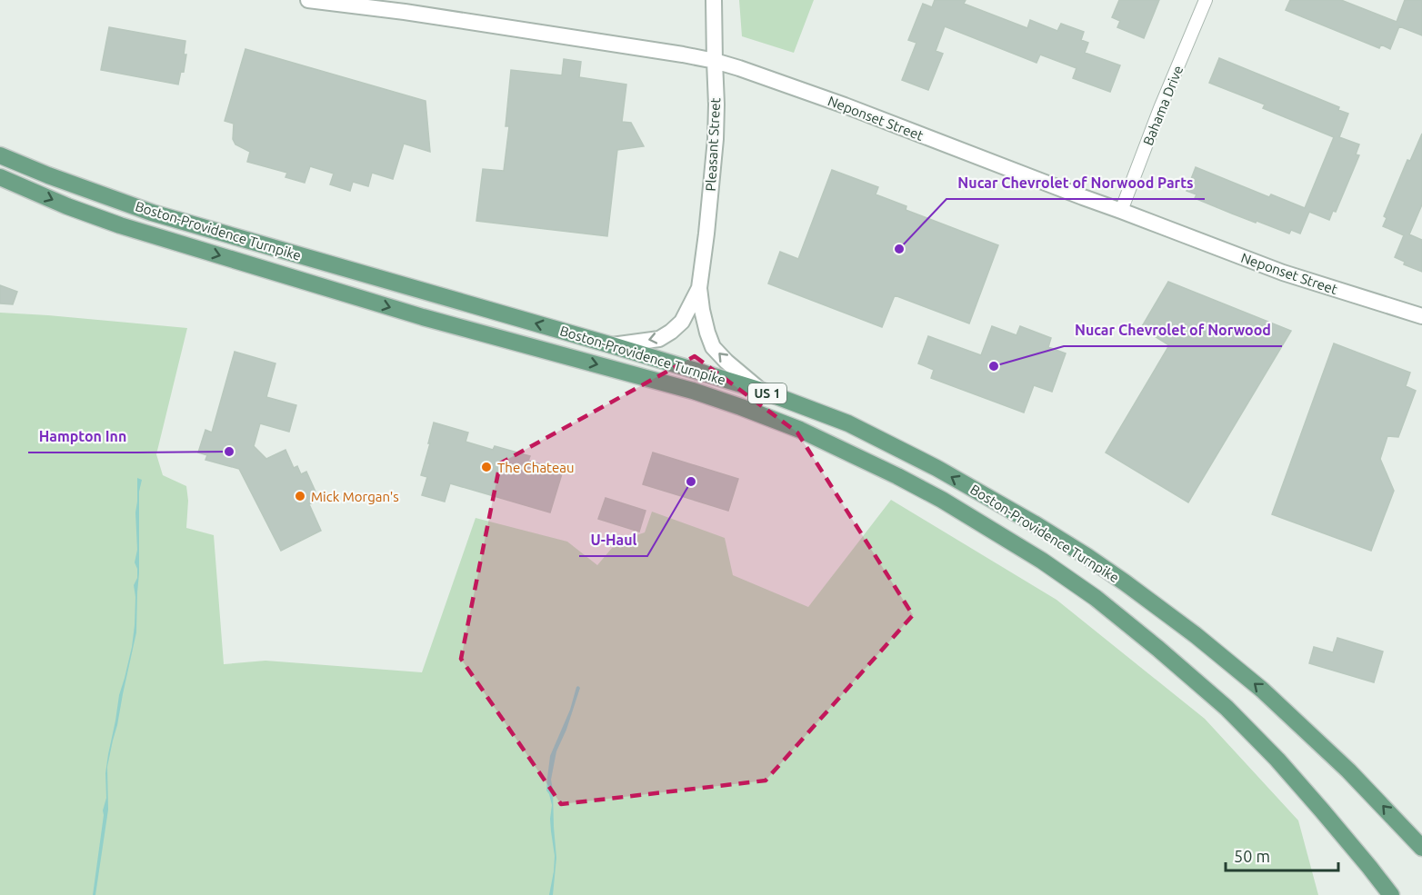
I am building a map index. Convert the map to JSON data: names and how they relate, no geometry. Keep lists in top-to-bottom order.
{
  "streets": {
    "main road": ["Boston-Providence Turnpike", "US 1"],
    "street": ["Bahama Drive", "Neponset Street", "Pleasant Street"]
  },
  "crossings": [
    ["Bahama Drive", "Neponset Street"],
    ["Neponset Street", "Pleasant Street"],
    ["Pleasant Street", "Boston-Providence Turnpike"]
  ],
  "places": [
    "Nucar Chevrolet of Norwood Parts",
    "Nucar Chevrolet of Norwood",
    "Hampton Inn",
    "The Chateau",
    "U-Haul",
    "Mick Morgan's"
  ],
  "scale_bar": "50 m"
}
